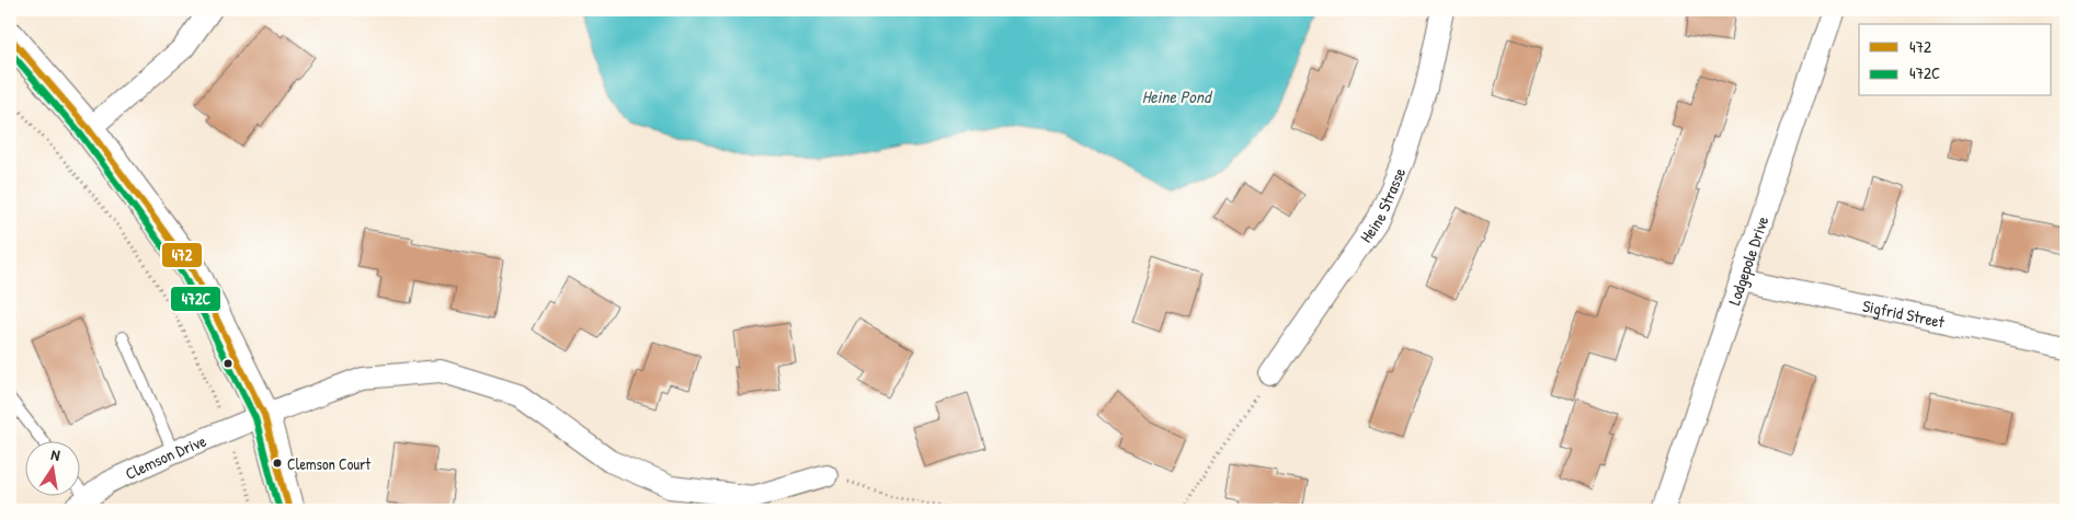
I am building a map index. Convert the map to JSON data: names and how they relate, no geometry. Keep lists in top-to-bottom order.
{
  "streets": {
    "street": [
      "Heine Strasse",
      "Lodgepole Drive",
      "Sigfrid Street",
      "Clemson Drive"
    ]
  },
  "crossings": [
    ["Lodgepole Drive", "Sigfrid Street"]
  ],
  "water": ["Heine Pond"],
  "places": ["Clemson Court"],
  "lines": ["transit line 472", "transit line 472C"],
  "legend": ["472", "472C"],
  "north": "top"
}
